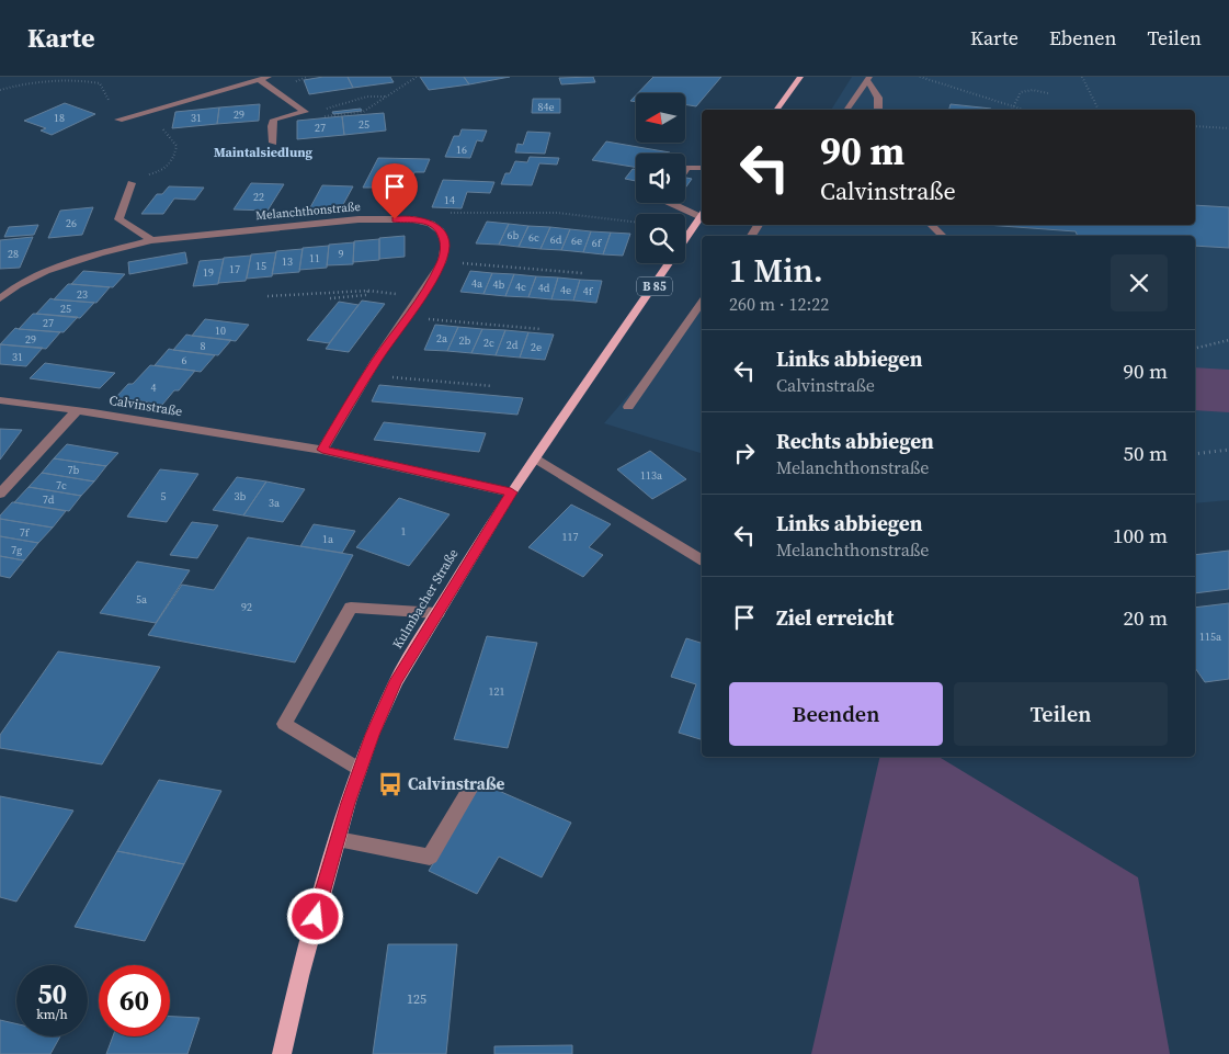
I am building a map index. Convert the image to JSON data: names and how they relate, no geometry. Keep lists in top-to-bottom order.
{
  "streets": {
    "main road": ["B 85", "Kulmbacher Straße"],
    "street": ["Melanchthonstraße", "Calvinstraße"]
  },
  "crossings": [
    ["Calvinstraße", "Kulmbacher Straße"]
  ],
  "districts": ["Maintalsiedlung"],
  "places": {
    "bus stop": ["Calvinstraße"]
  },
  "house_numbers": [
    "84e",
    "29",
    "18",
    "31",
    "25",
    "27",
    "16",
    "22",
    "14",
    "26",
    "6b",
    "6c",
    "6d",
    "6e",
    "6f",
    "28",
    "9",
    "11",
    "13",
    "15",
    "17",
    "19",
    "4a",
    "4b",
    "4c",
    "4d",
    "4e",
    "4f",
    "23",
    "25",
    "27",
    "10",
    "2a",
    "29",
    "2b",
    "2c",
    "2d",
    "8",
    "2e",
    "31",
    "6",
    "4",
    "7b",
    "113a",
    "7c",
    "5",
    "3b",
    "7d",
    "3a",
    "1",
    "7f",
    "117",
    "1a",
    "7g",
    "5a",
    "92",
    "115a",
    "121",
    "125"
  ],
  "north": "left",
  "page": {
    "header": "Karte",
    "nav": ["Karte", "Ebenen", "Teilen"],
    "turn": ["90 m", "Calvinstraße"],
    "heading": ["1 Min.", "260 m · 12:22"],
    "list": [
      {
        "name": "Links abbiegen",
        "note": "Calvinstraße",
        "value": "90 m"
      },
      {
        "name": "Rechts abbiegen",
        "note": "Melanchthonstraße",
        "value": "50 m"
      },
      {
        "name": "Links abbiegen",
        "note": "Melanchthonstraße",
        "value": "100 m"
      },
      {
        "name": "Ziel erreicht",
        "value": "20 m"
      }
    ],
    "buttons": ["Beenden", "Teilen"],
    "speed": "50 km/h",
    "limit": "60"
  }
}
